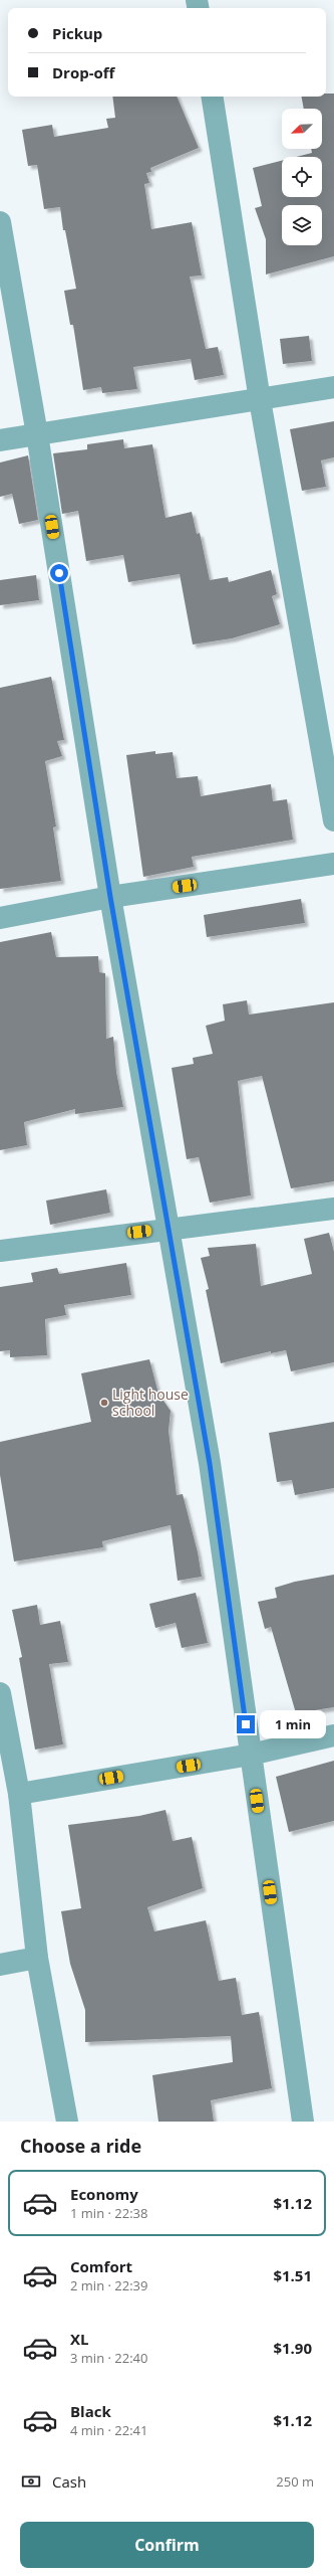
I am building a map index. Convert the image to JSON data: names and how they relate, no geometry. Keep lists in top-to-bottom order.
{
  "places": ["Light house school"],
  "north": "bottom left",
  "page": {
    "banner": ["Pickup", "Drop-off"],
    "bubble": "1 min",
    "heading": "Choose a ride",
    "list": [
      {
        "name": "Economy",
        "note": "1 min · 22:38",
        "value": "$1.12"
      },
      {
        "name": "Comfort",
        "note": "2 min · 22:39",
        "value": "$1.51"
      },
      {
        "name": "XL",
        "note": "3 min · 22:40",
        "value": "$1.90"
      },
      {
        "name": "Black",
        "note": "4 min · 22:41",
        "value": "$1.12"
      }
    ],
    "pay": ["Cash", "250 m"],
    "buttons": "Confirm"
  }
}
